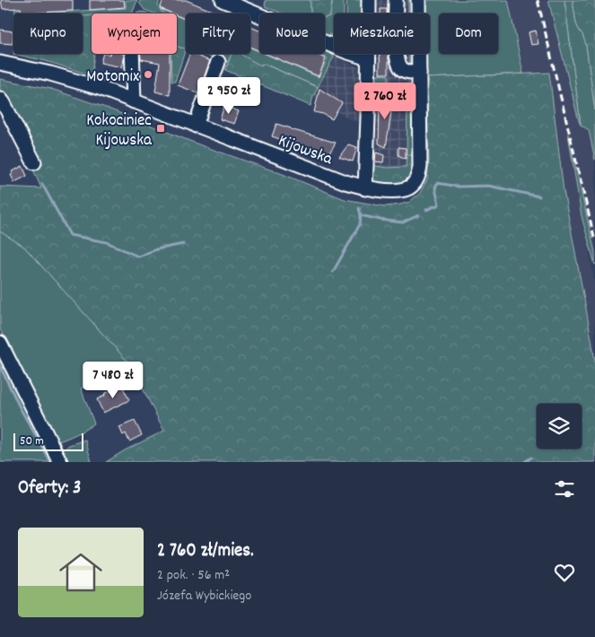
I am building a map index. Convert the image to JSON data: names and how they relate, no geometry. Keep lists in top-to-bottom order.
{
  "streets": {
    "street": ["Kijowska"]
  },
  "places": {
    "other": ["Motomix"],
    "transit": ["Kokociniec Kijowska"]
  },
  "scale_bar": "50 m",
  "page": {
    "chip": [
      "Kupno",
      "Wynajem",
      "Filtry",
      "Nowe",
      "Mieszkanie",
      "Dom"
    ],
    "price": ["2 950 zł", "2 760 zł", "7 480 zł"],
    "scale": "50 m",
    "heading": "Oferty: 3",
    "list": [
      {
        "name": "2 760 zł/mies.",
        "note": "2 pok. · 56 m² · Józefa Wybickiego"
      }
    ]
  }
}
